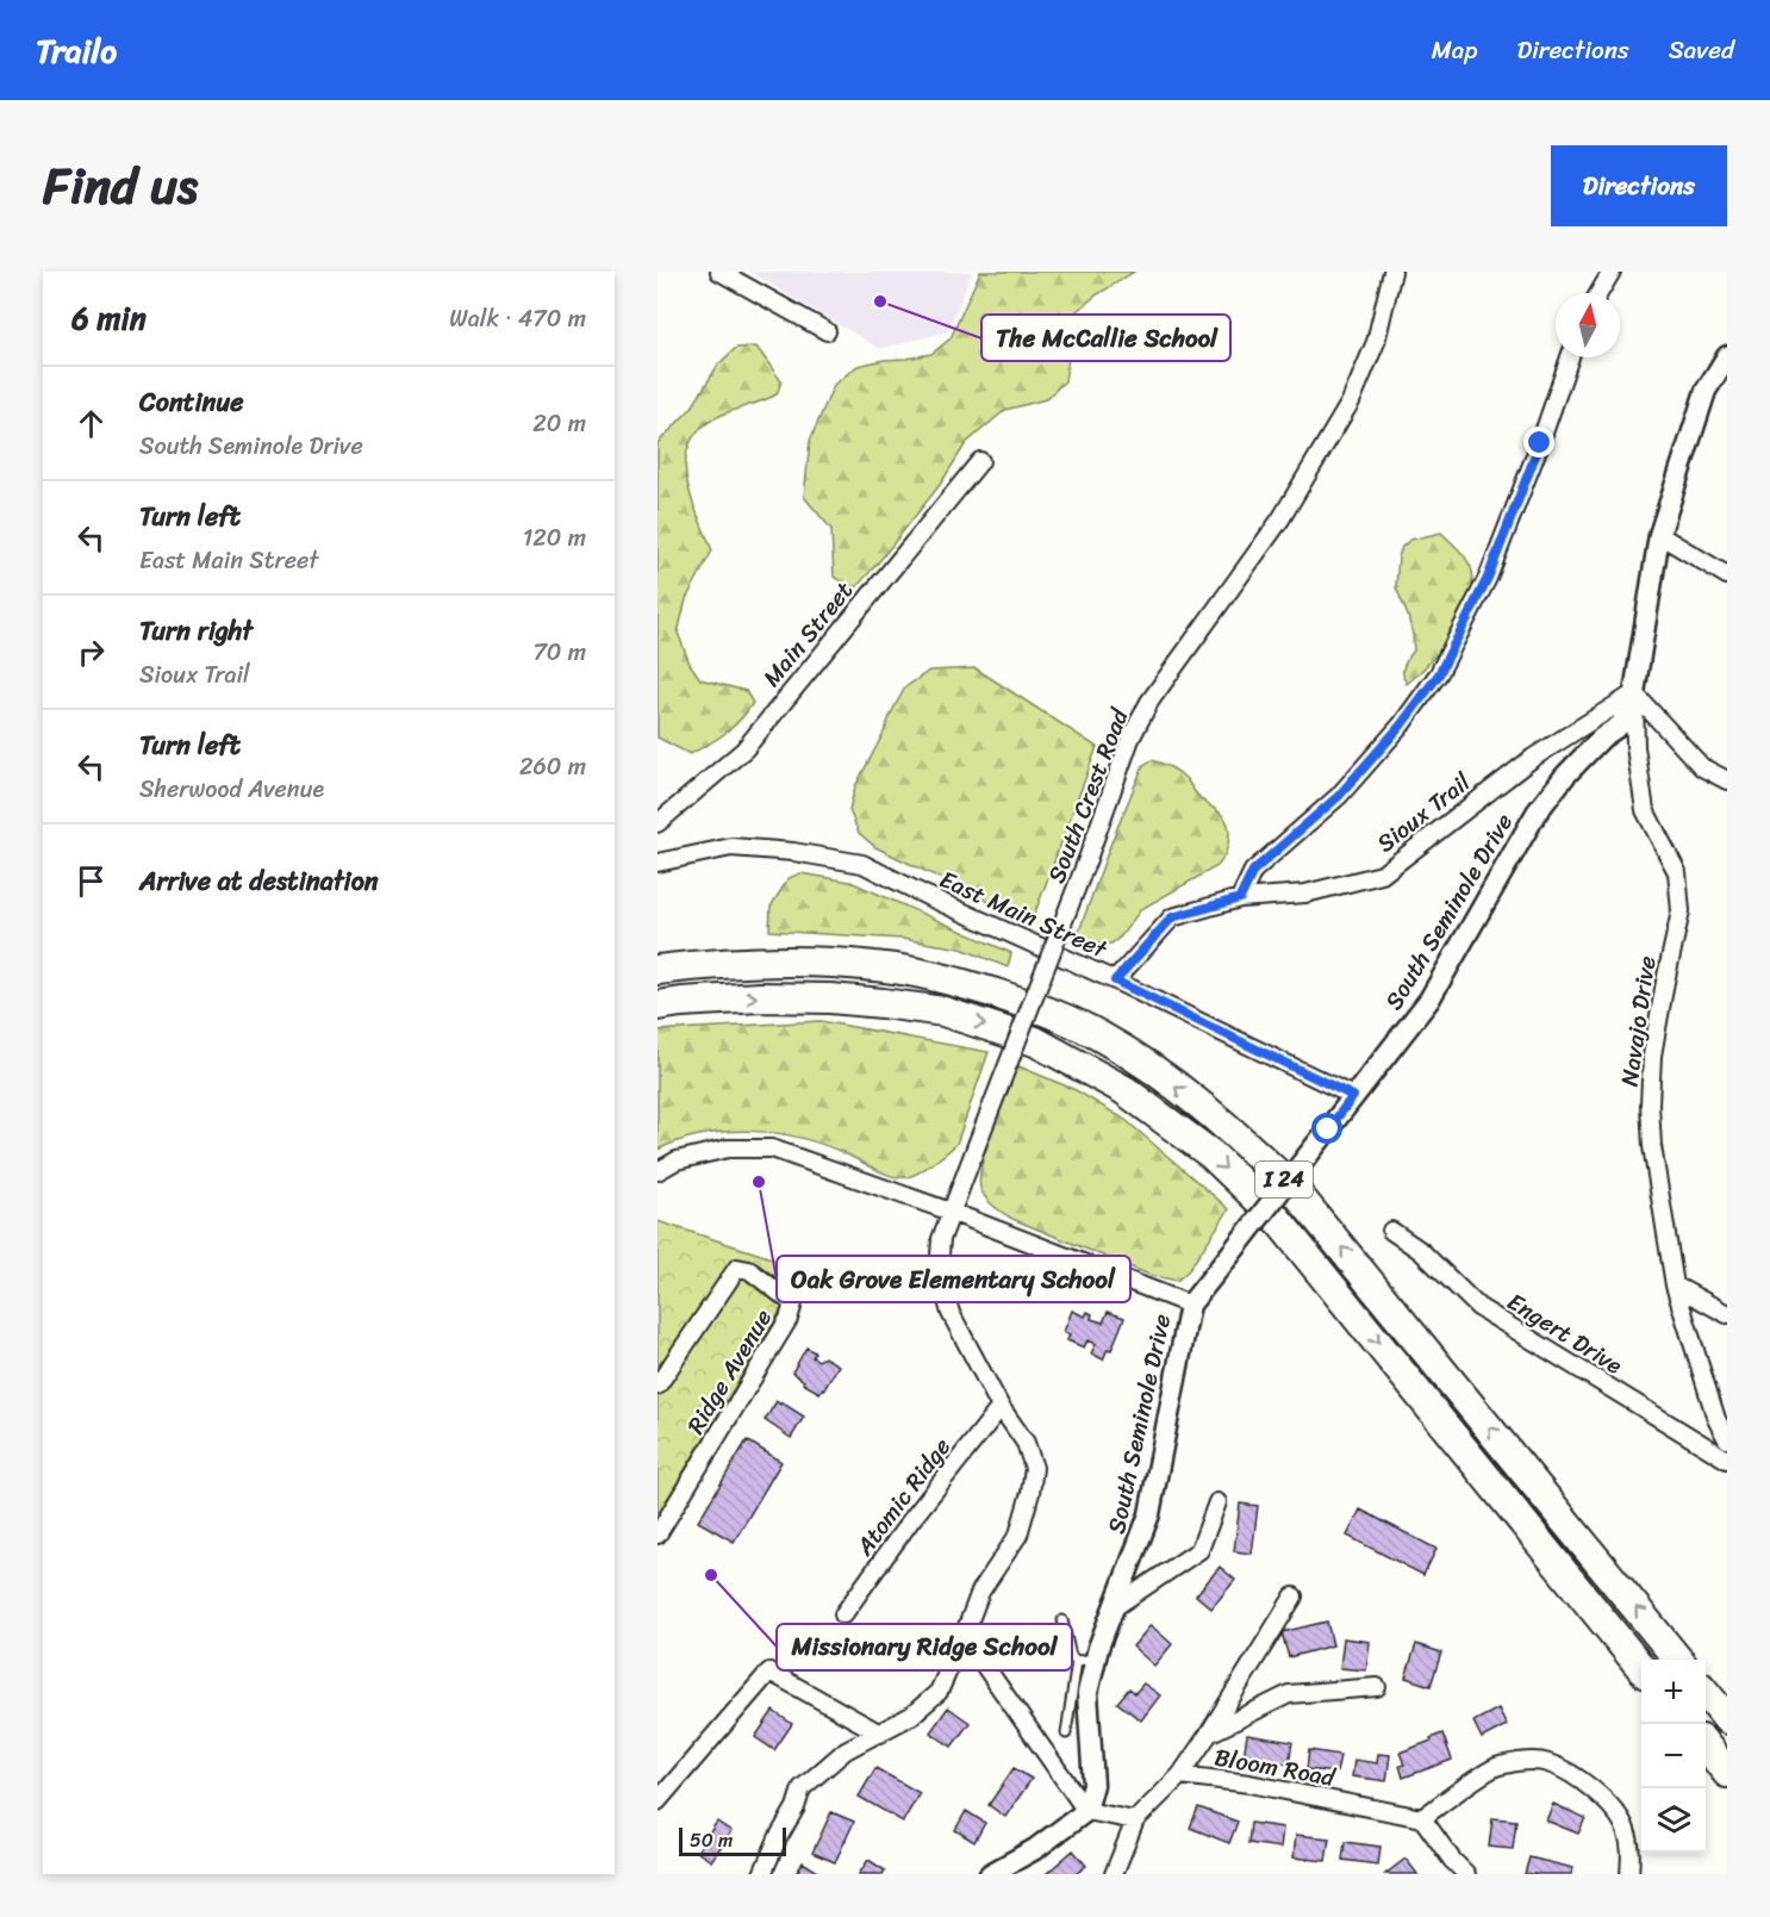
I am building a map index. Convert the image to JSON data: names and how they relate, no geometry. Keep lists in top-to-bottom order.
{
  "streets": {
    "highway": ["I 24"],
    "street": [
      "Main Street",
      "South Crest Road",
      "Sioux Trail",
      "South Seminole Drive",
      "East Main Street",
      "Navajo Drive",
      "Engert Drive",
      "Ridge Avenue",
      "Atomic Ridge",
      "Bloom Road"
    ]
  },
  "crossings": [
    ["Sioux Trail", "South Seminole Drive"],
    ["Sioux Trail", "East Main Street"],
    ["Sioux Trail", "Navajo Drive"],
    ["South Seminole Drive", "East Main Street"],
    ["South Seminole Drive", "Navajo Drive"]
  ],
  "places": ["The McCallie School", "Oak Grove Elementary School", "Missionary Ridge School"],
  "scale_bar": "50 m",
  "north": "top",
  "page": {
    "header": "Trailo",
    "nav": ["Map", "Directions", "Saved"],
    "title": "Find us",
    "buttons": "Directions",
    "heading": ["6 min", "Walk · 470 m"],
    "list": [
      ["Continue", "South Seminole Drive", "20 m"],
      ["Turn left", "East Main Street", "120 m"],
      ["Turn right", "Sioux Trail", "70 m"],
      ["Turn left", "Sherwood Avenue", "260 m"],
      "Arrive at destination"
    ],
    "map_buttons": ["+", "−"],
    "scale": "50 m"
  }
}
